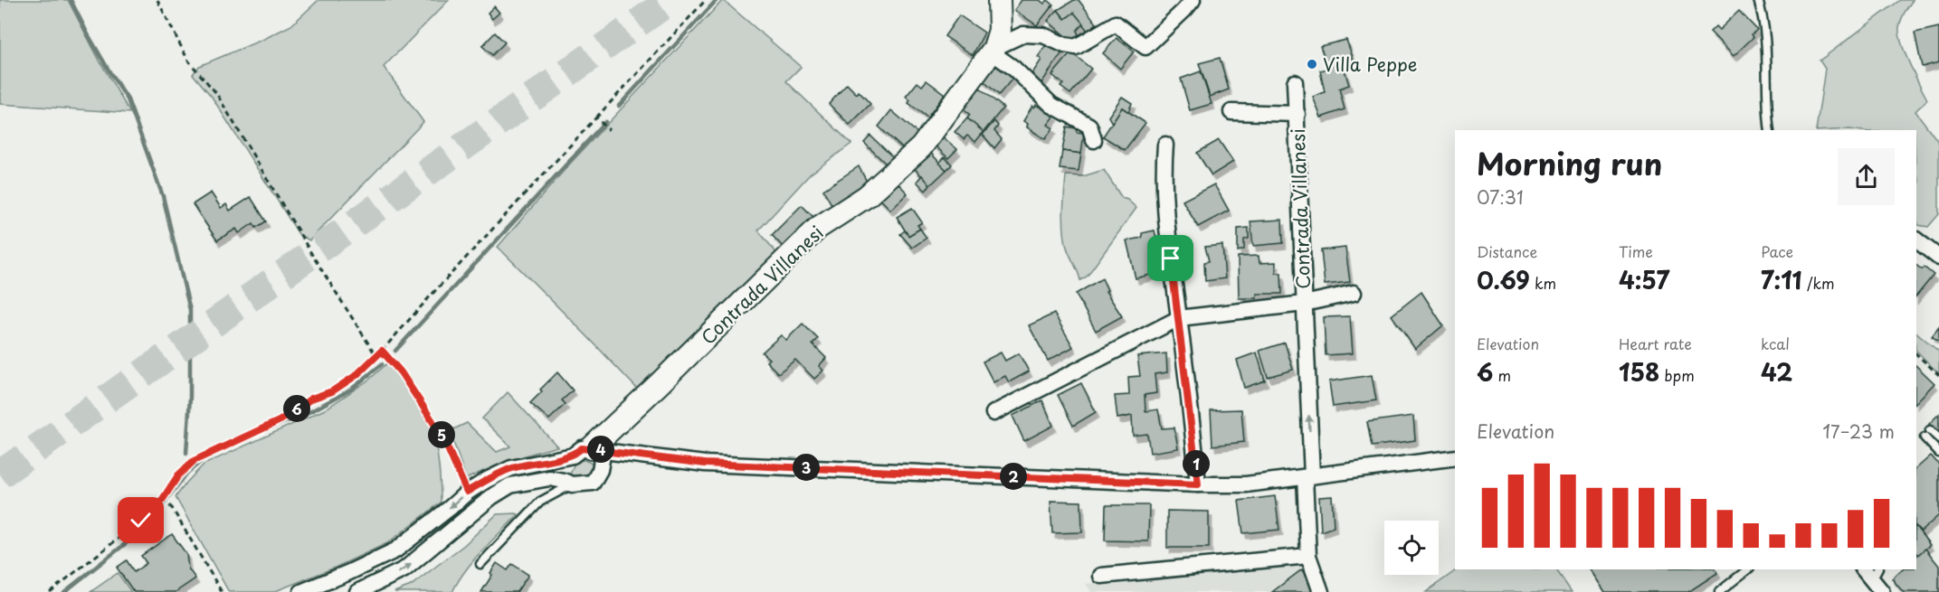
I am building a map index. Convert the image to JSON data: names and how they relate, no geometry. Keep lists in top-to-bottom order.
{
  "streets": {
    "street": ["Contrada Villanesi"]
  },
  "places": ["Villa Peppe"],
  "page": {
    "heading": ["Morning run", "07:31"],
    "stats": [
      ["Distance", "0.69 km"],
      ["Time", "4:57"],
      ["Pace", "7:11 /km"],
      ["Elevation", "6 m"],
      ["Heart rate", "158 bpm"],
      ["kcal", "42"]
    ],
    "pins": [
      "6",
      "5",
      "4",
      "1",
      "3",
      "2"
    ],
    "chart": ["Elevation", "17–23 m"]
  }
}
